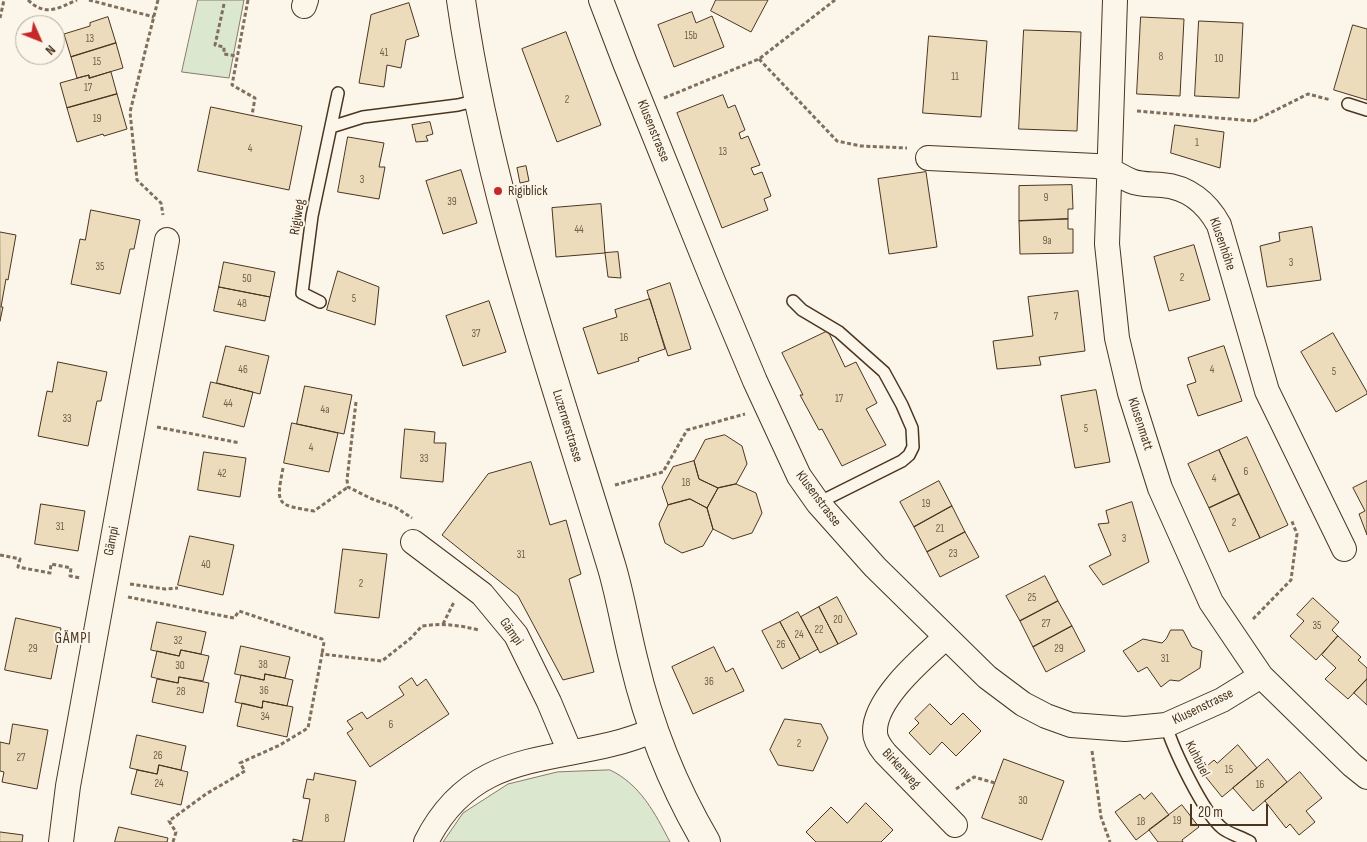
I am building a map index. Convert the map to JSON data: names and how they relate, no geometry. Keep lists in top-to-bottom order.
{
  "streets": {
    "main road": ["Luzernerstrasse"],
    "street": [
      "Klusenstrasse",
      "Klusenhöhe",
      "Klusenmatt",
      "Gämpi",
      "Birkenweg"
    ],
    "lane": ["Rigiweg", "Kuhbüel"]
  },
  "crossings": [
    ["Klusenstrasse", "Klusenmatt"],
    ["Klusenstrasse", "Kuhbüel"],
    ["Klusenstrasse", "Birkenweg"],
    ["Klusenhöhe", "Klusenmatt"]
  ],
  "districts": ["GÄMPI"],
  "places": ["Rigiblick"],
  "house_numbers": [
    "15b",
    "13",
    "41",
    "8",
    "10",
    "15",
    "11",
    "17",
    "2",
    "19",
    "1",
    "4",
    "13",
    "3",
    "9",
    "39",
    "44",
    "9a",
    "3",
    "35",
    "2",
    "50",
    "5",
    "48",
    "7",
    "37",
    "16",
    "46",
    "4",
    "5",
    "17",
    "44",
    "4a",
    "33",
    "5",
    "4",
    "33",
    "6",
    "42",
    "4",
    "18",
    "19",
    "2",
    "31",
    "21",
    "3",
    "23",
    "31",
    "40",
    "2",
    "25",
    "20",
    "27",
    "35",
    "22",
    "24",
    "32",
    "26",
    "29",
    "29",
    "31",
    "38",
    "30",
    "36",
    "36",
    "28",
    "34",
    "6",
    "2",
    "26",
    "27",
    "15",
    "24",
    "16",
    "30",
    "8",
    "19",
    "18"
  ],
  "scale_bar": "20 m",
  "north": "bottom right"
}
